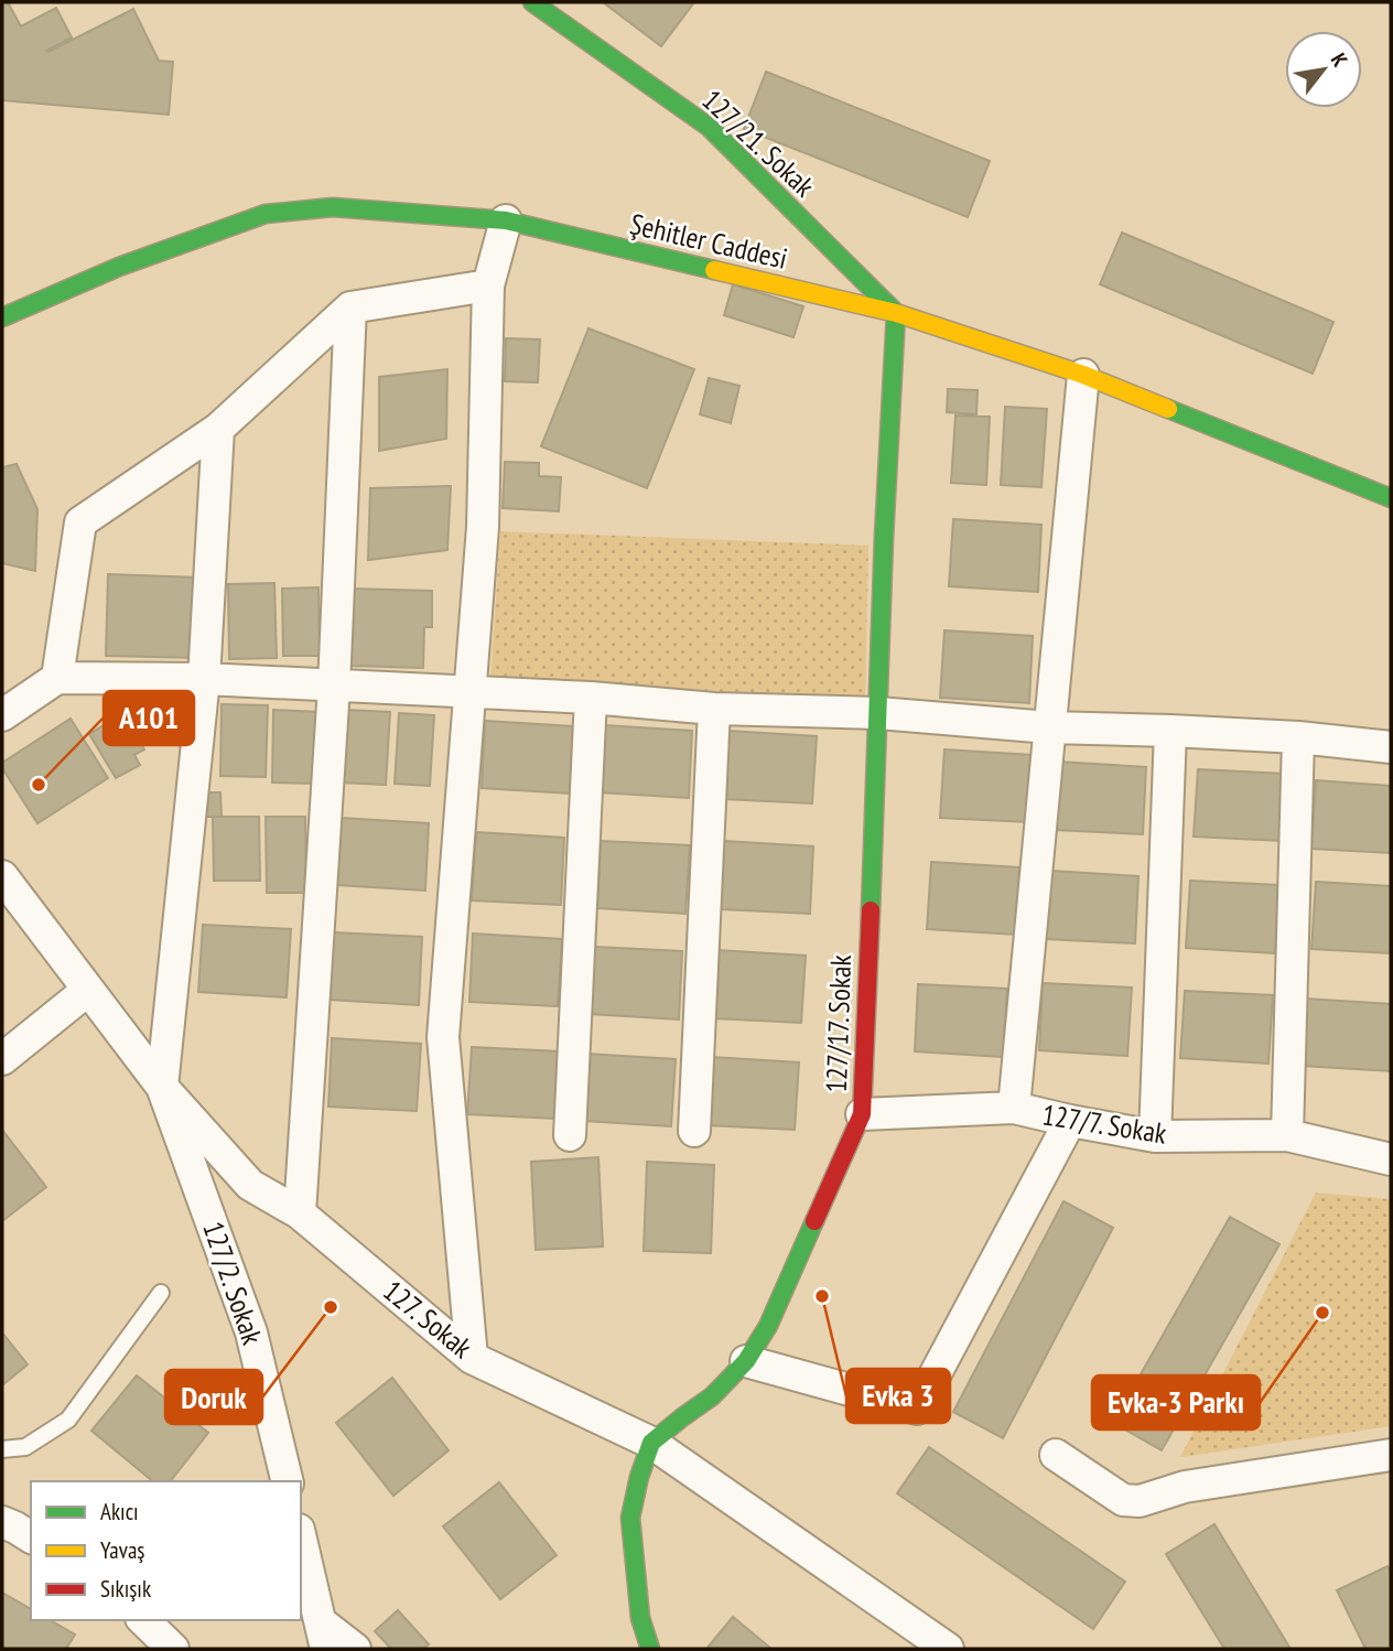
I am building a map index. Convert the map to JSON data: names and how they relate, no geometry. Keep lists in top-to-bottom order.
{
  "streets": {
    "street": [
      "127/21. Sokak",
      "Şehitler Caddesi",
      "127/17. Sokak",
      "127/7. Sokak",
      "127/2. Sokak",
      "127. Sokak"
    ]
  },
  "crossings": [
    ["127/21. Sokak", "Şehitler Caddesi"],
    ["127/21. Sokak", "127/17. Sokak"],
    ["Şehitler Caddesi", "127/17. Sokak"],
    ["127/17. Sokak", "127/7. Sokak"],
    ["127/17. Sokak", "127. Sokak"],
    ["127/2. Sokak", "127. Sokak"]
  ],
  "places": [
    "A101",
    "Evka 3",
    "Doruk",
    "Evka-3 Parkı"
  ],
  "legend": ["Akıcı", "Yavaş", "Sıkışık"],
  "north": "top right"
}
